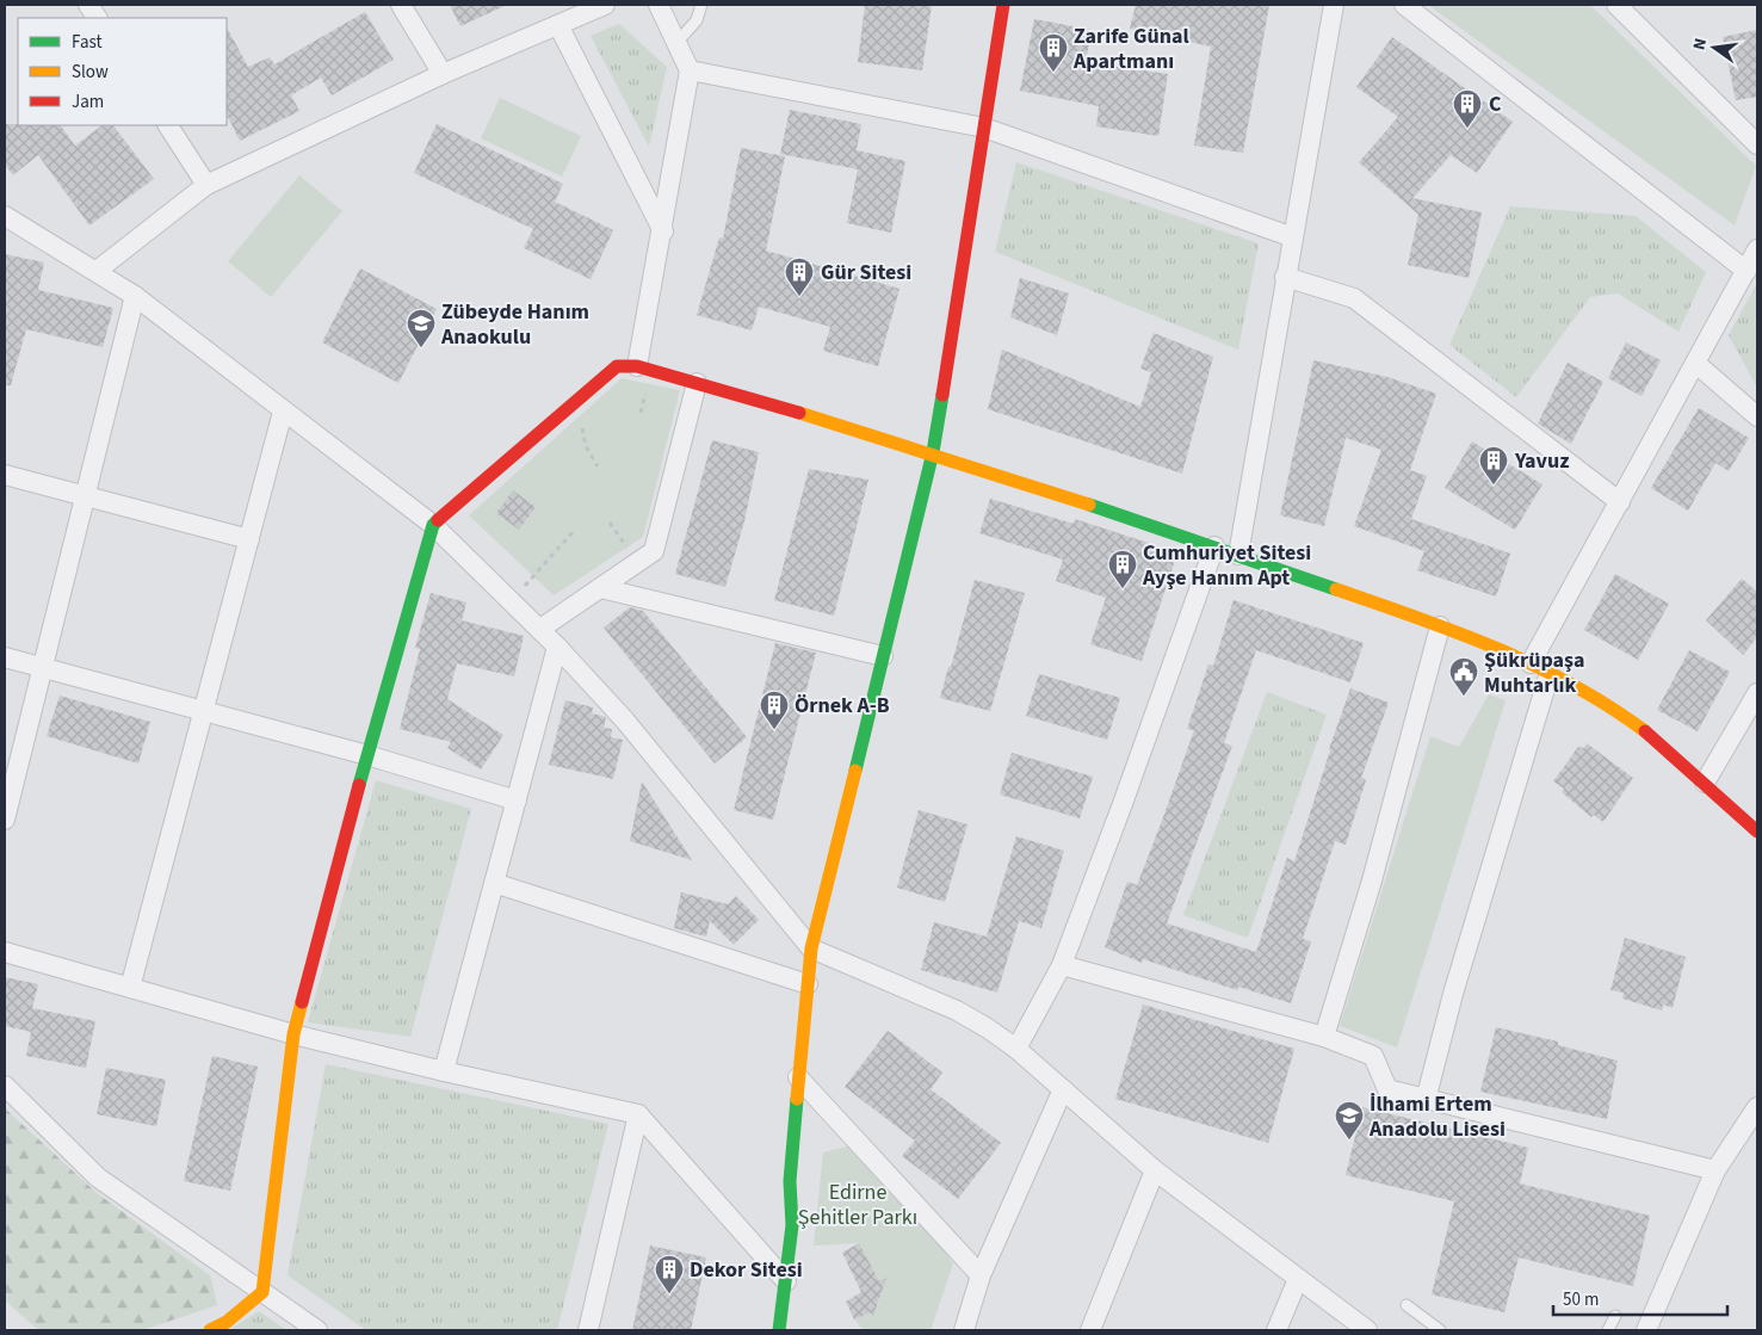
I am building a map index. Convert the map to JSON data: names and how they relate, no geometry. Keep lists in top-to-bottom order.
{
  "parks": ["Edirne Şehitler Parkı"],
  "places": {
    "building": [
      "Zarife Günal Apartmanı",
      "C",
      "Gür Sitesi",
      "Yavuz",
      "Cumhuriyet Sitesi Ayşe Hanım Apt",
      "Örnek A-B",
      "Dekor Sitesi"
    ],
    "school or university": ["Zübeyde Hanım Anaokulu", "İlhami Ertem Anadolu Lisesi"],
    "public building": ["Şükrüpaşa Muhtarlık"]
  },
  "legend": ["Fast", "Slow", "Jam"],
  "scale_bar": "50 m",
  "north": "left"
}
